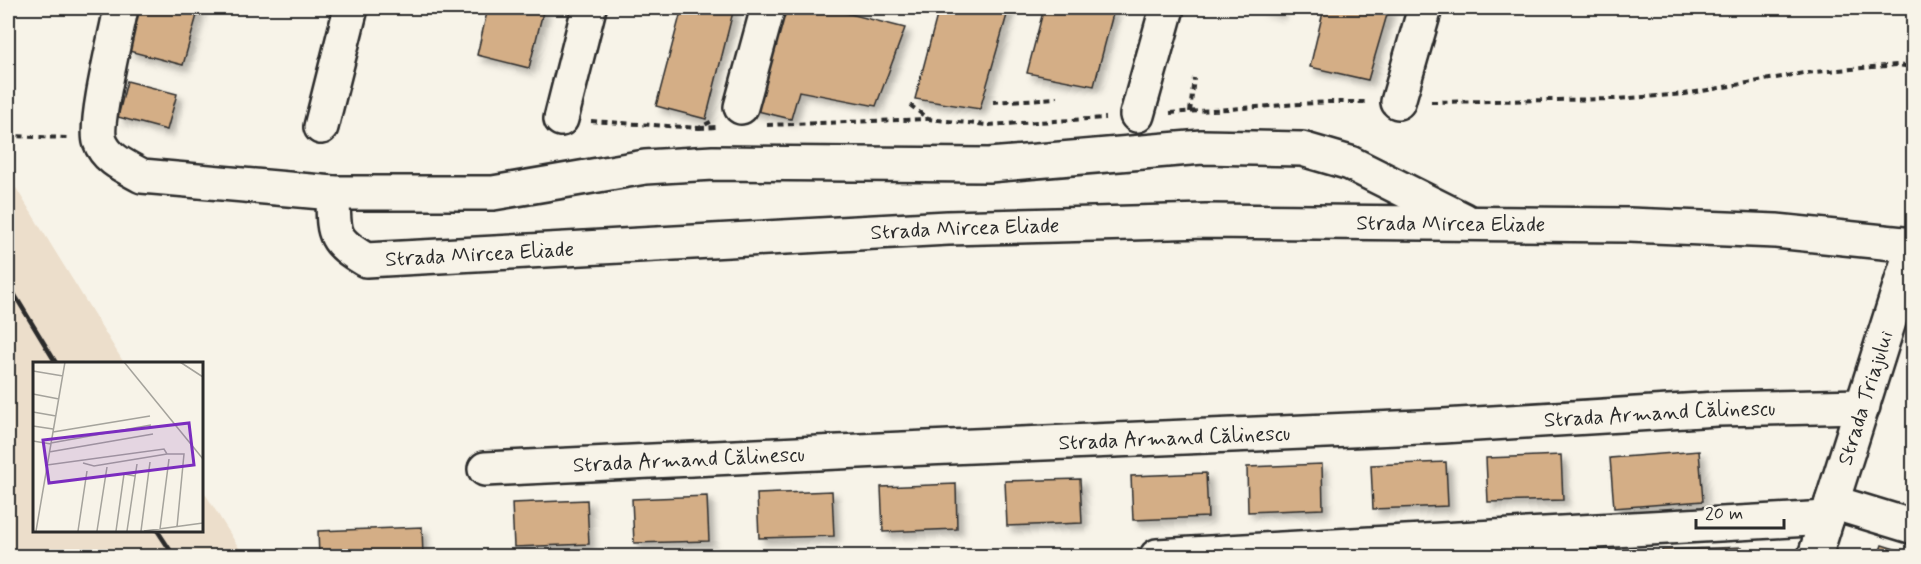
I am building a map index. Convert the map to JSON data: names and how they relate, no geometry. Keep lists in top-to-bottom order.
{
  "streets": {
    "street": ["Strada Mircea Eliade", "Strada Triajului", "Strada Armand Călinescu"]
  },
  "crossings": [
    ["Strada Mircea Eliade", "Strada Triajului"],
    ["Strada Triajului", "Strada Armand Călinescu"]
  ],
  "scale_bar": "20 m"
}
